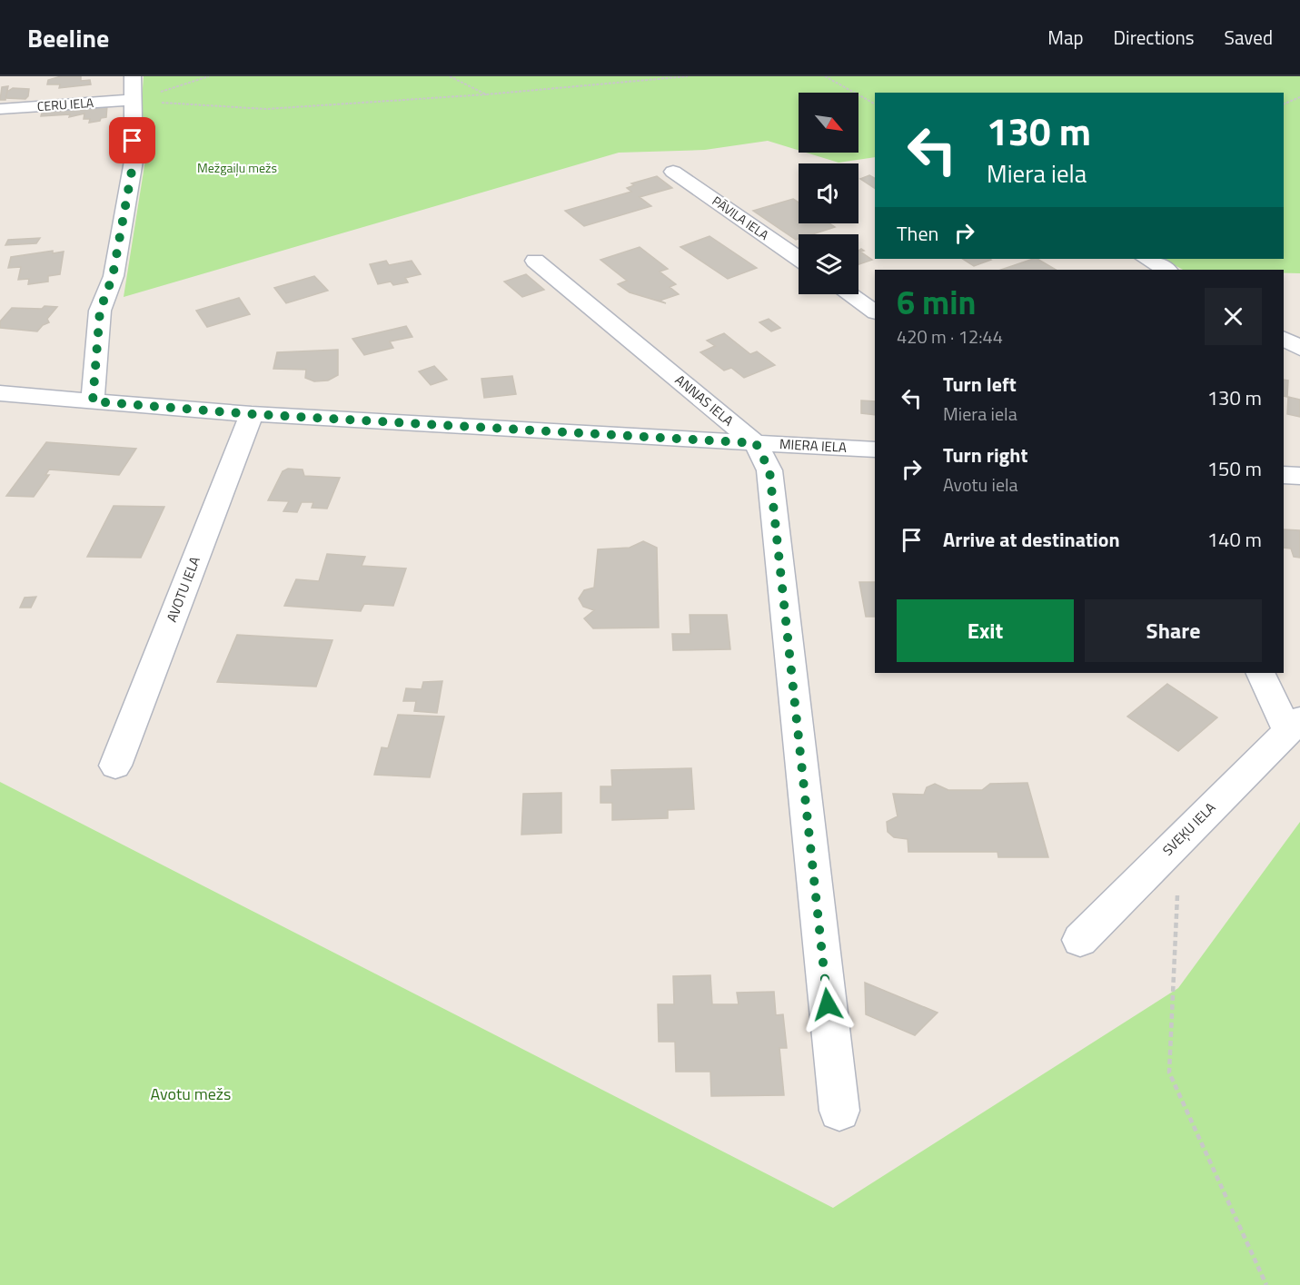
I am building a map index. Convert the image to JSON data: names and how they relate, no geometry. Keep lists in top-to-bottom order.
{
  "streets": {
    "street": [
      "CERU IELA",
      "PĀVILA IELA",
      "ANNAS IELA",
      "MIERA IELA",
      "AVOTU IELA",
      "SVEĶU IELA"
    ]
  },
  "crossings": [
    ["ANNAS IELA", "MIERA IELA"],
    ["MIERA IELA", "AVOTU IELA"]
  ],
  "parks": ["Mežgaiļu mežs", "Avotu mežs"],
  "north": "bottom right",
  "page": {
    "header": "Beeline",
    "nav": ["Map", "Directions", "Saved"],
    "turn": ["130 m", "Miera iela"],
    "then": "Then",
    "heading": ["6 min", "420 m · 12:44"],
    "list": [
      {
        "name": "Turn left",
        "note": "Miera iela",
        "value": "130 m"
      },
      {
        "name": "Turn right",
        "note": "Avotu iela",
        "value": "150 m"
      },
      {
        "name": "Arrive at destination",
        "value": "140 m"
      }
    ],
    "buttons": ["Exit", "Share"]
  }
}
